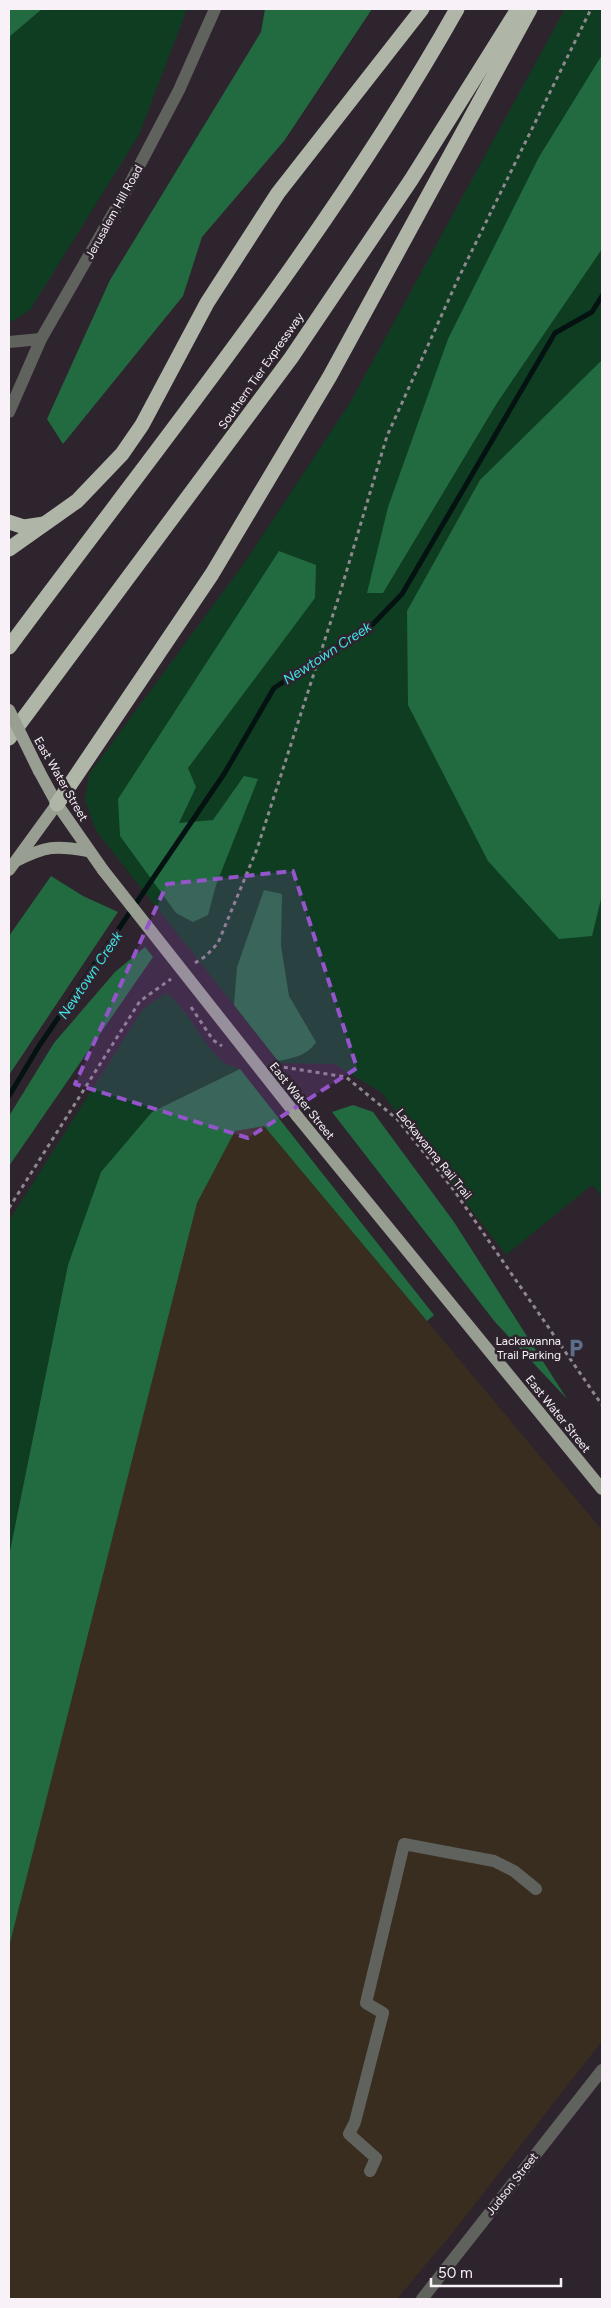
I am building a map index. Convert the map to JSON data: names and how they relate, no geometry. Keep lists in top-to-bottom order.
{
  "streets": {
    "highway": ["Southern Tier Expressway"],
    "main road": ["East Water Street"],
    "street": ["Jerusalem Hill Road", "Judson Street"],
    "path": ["Lackawanna Rail Trail"]
  },
  "water": ["Newtown Creek"],
  "places": {
    "parking": ["Lackawanna Trail Parking"]
  },
  "scale_bar": "50 m"
}
